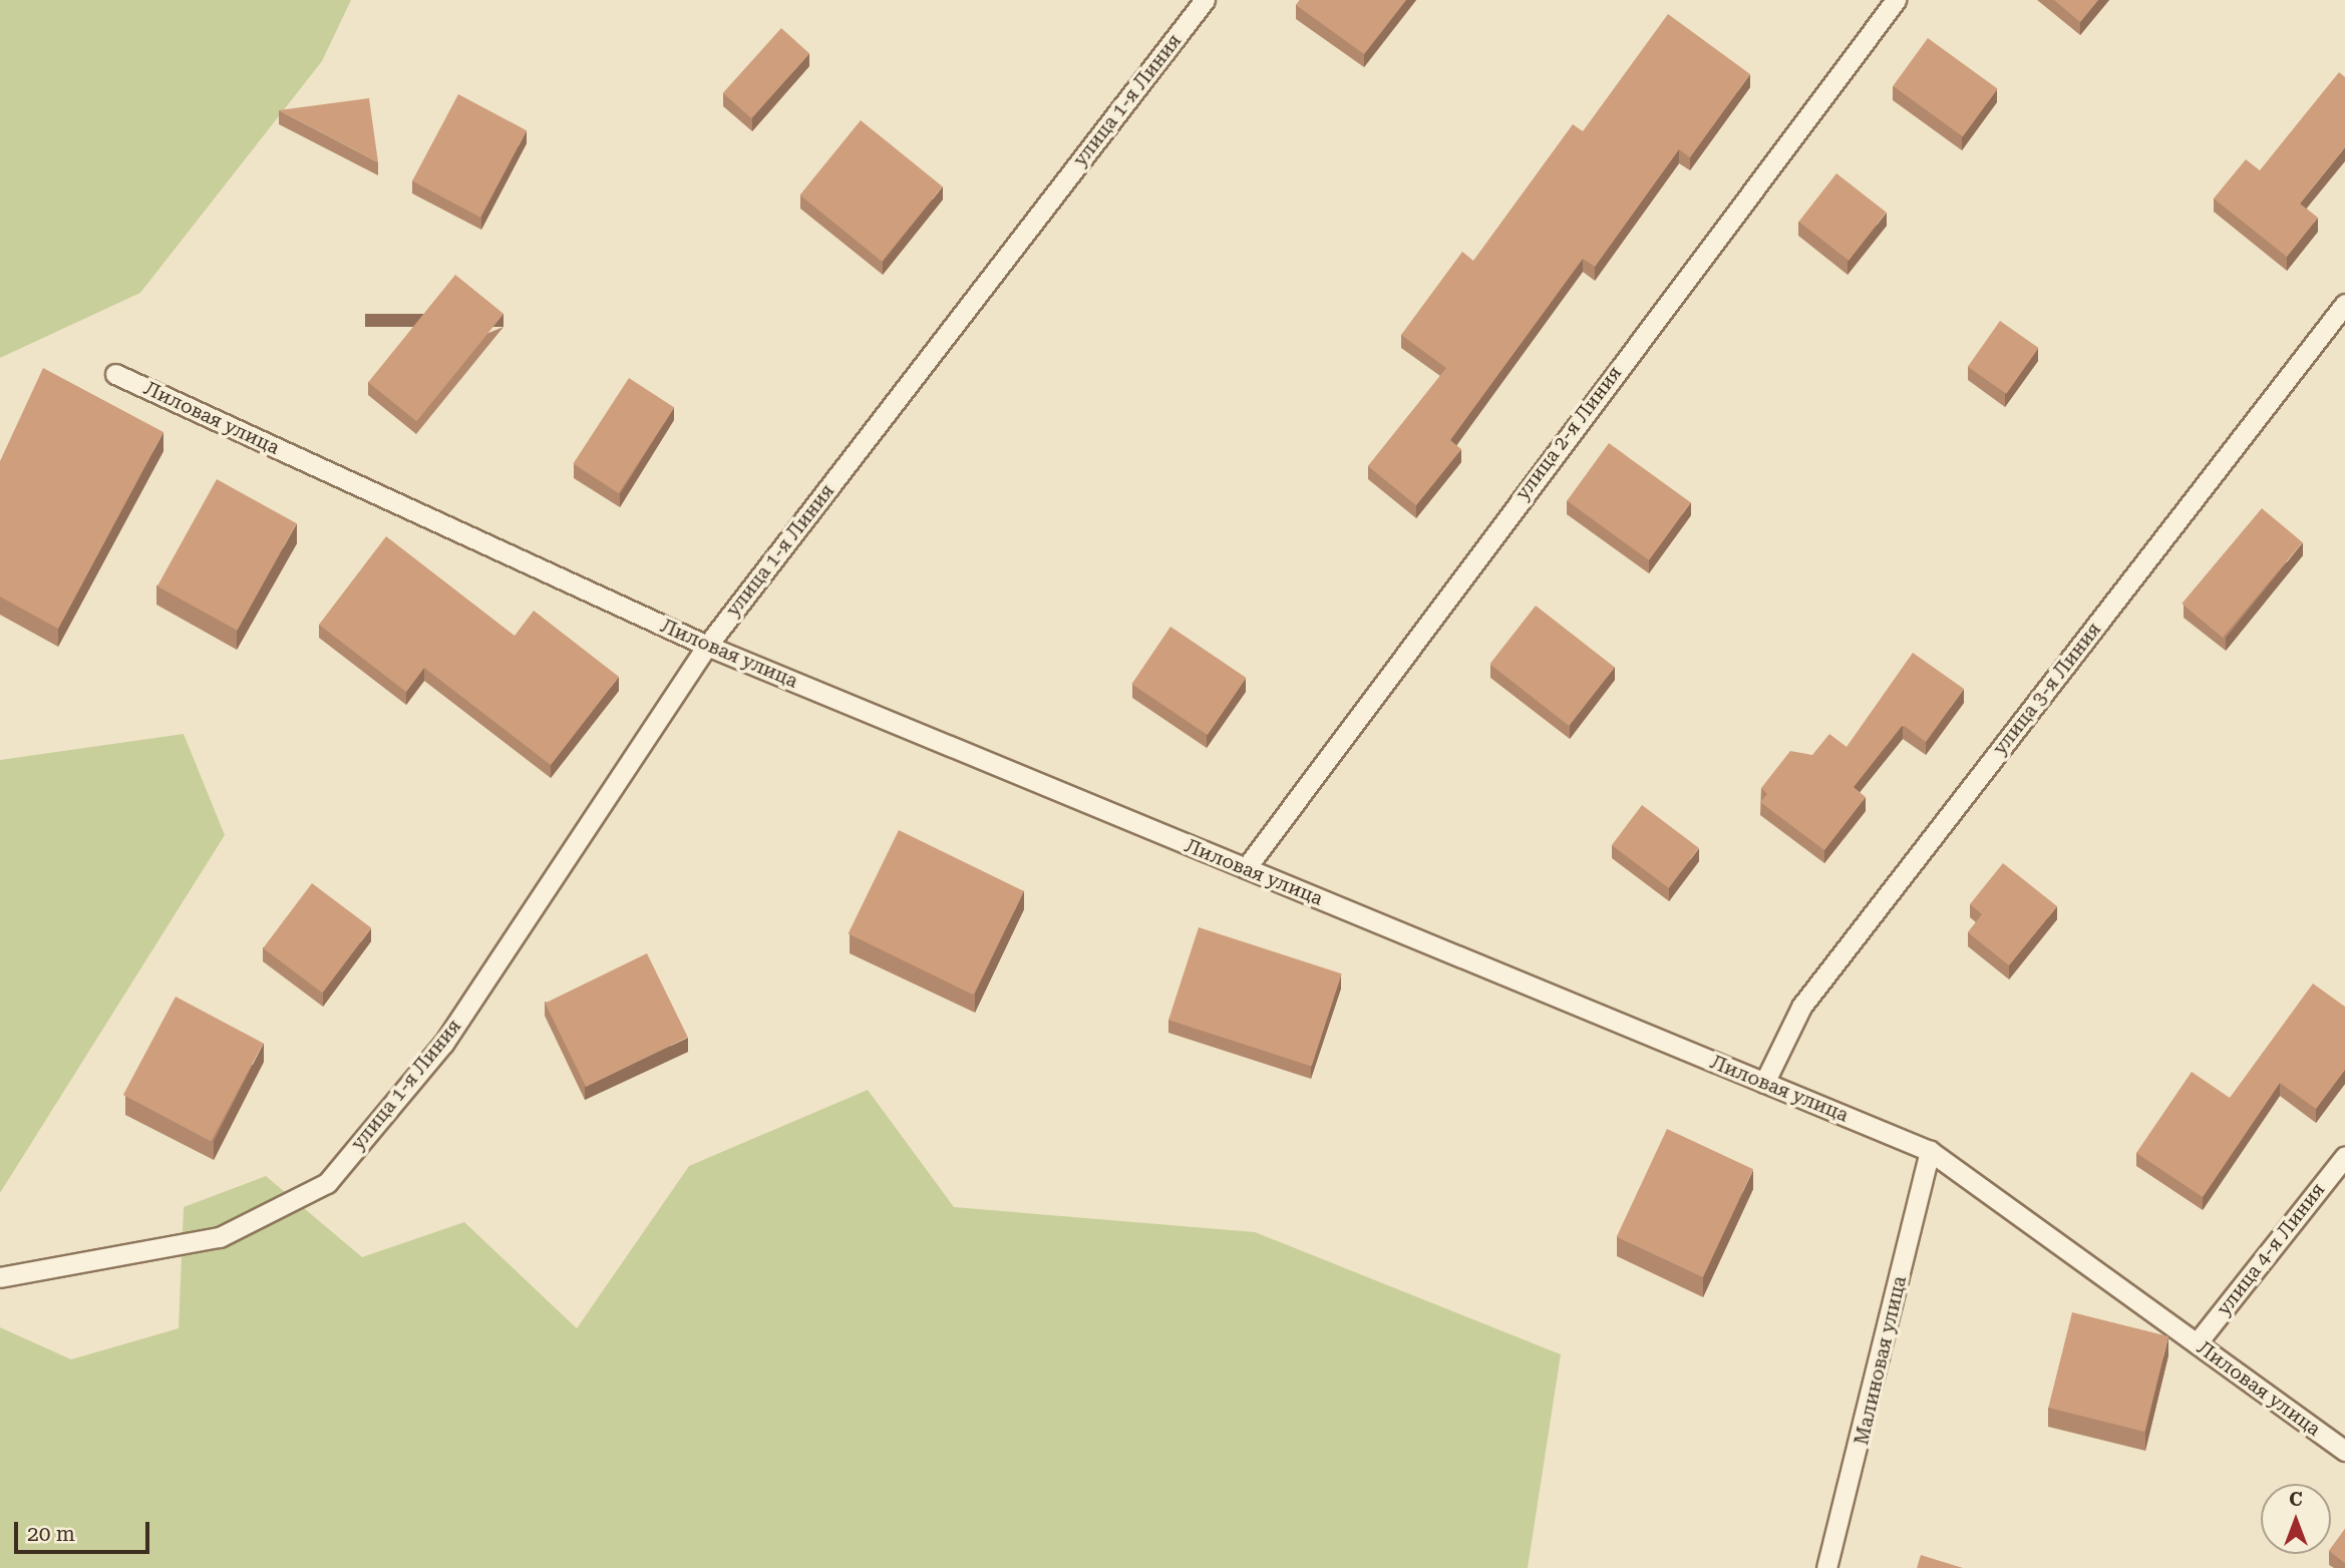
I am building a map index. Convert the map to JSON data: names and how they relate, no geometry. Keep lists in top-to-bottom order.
{
  "streets": {
    "lane": [
      "улица 1-я Линия",
      "Лиловая улица",
      "улица 2-я Линия",
      "улица 3-я Линия",
      "улица 4-я Линия",
      "Малиновая улица"
    ]
  },
  "crossings": [
    ["улица 1-я Линия", "Лиловая улица"],
    ["Лиловая улица", "улица 2-я Линия"],
    ["Лиловая улица", "улица 3-я Линия"],
    ["Лиловая улица", "улица 4-я Линия"],
    ["Лиловая улица", "Малиновая улица"]
  ],
  "scale_bar": "20 m",
  "north": "top"
}
